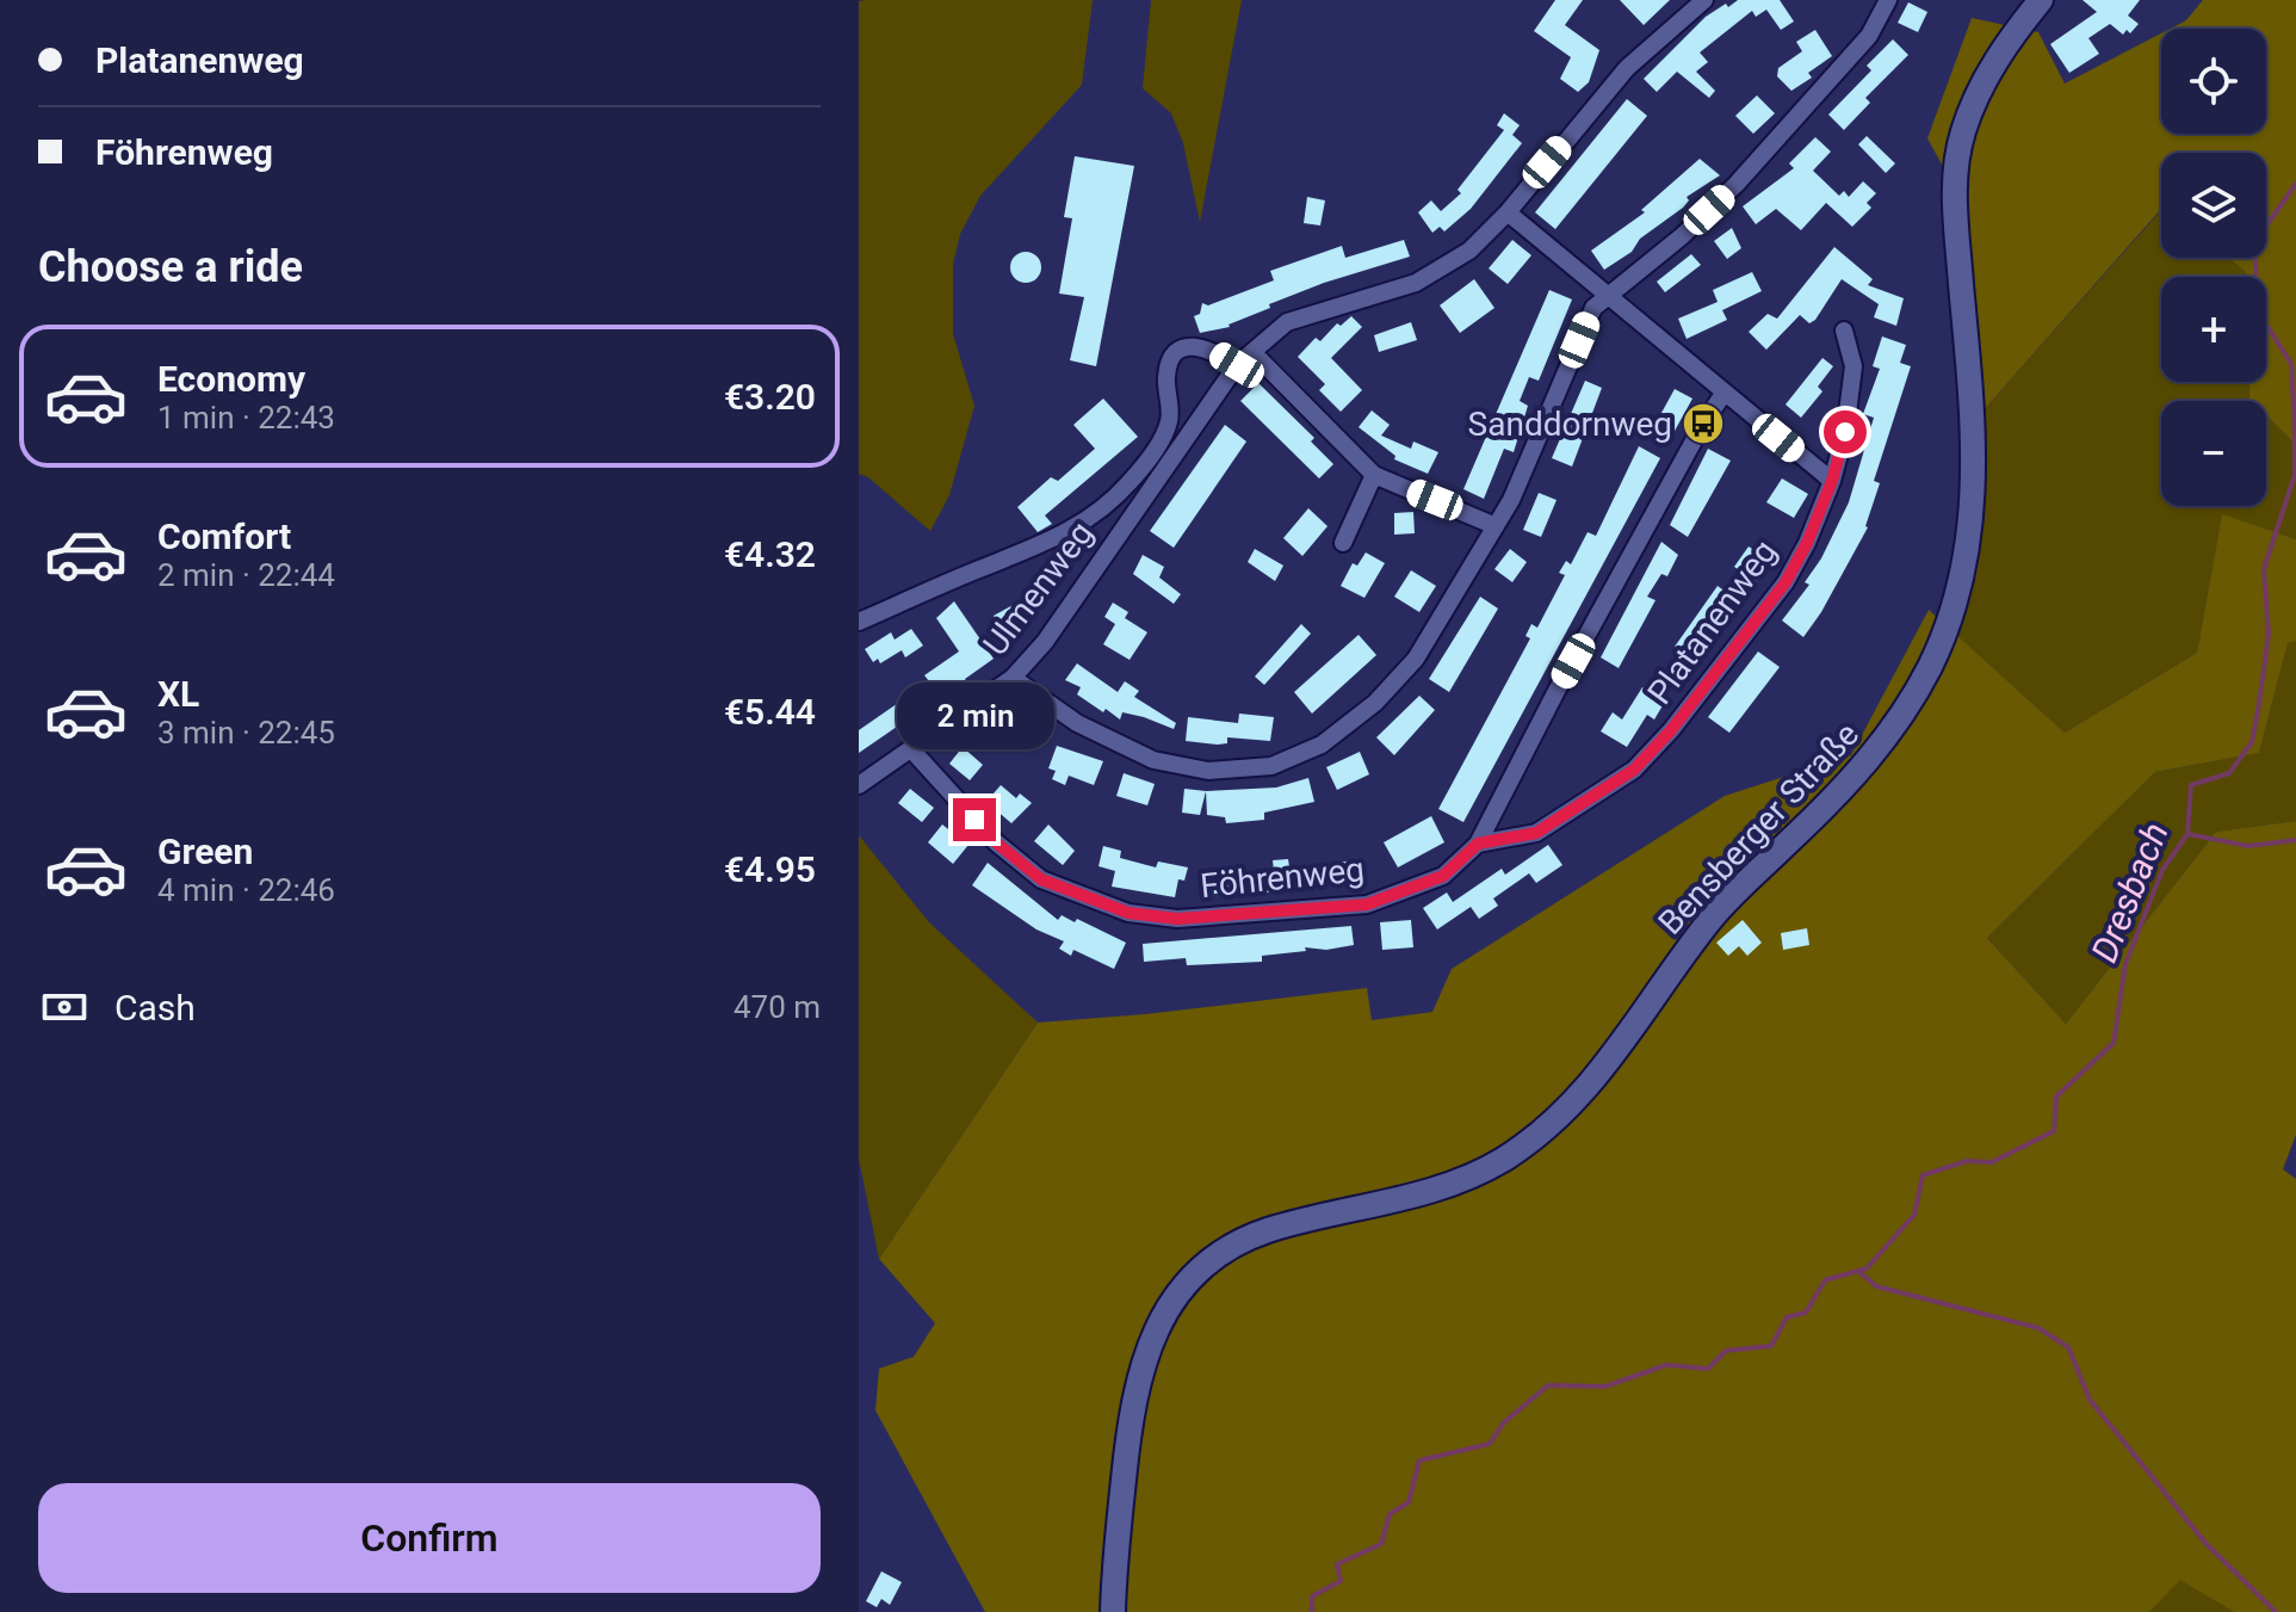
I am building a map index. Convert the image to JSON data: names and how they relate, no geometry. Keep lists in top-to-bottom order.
{
  "streets": {
    "main road": ["Bensberger Straße"],
    "street": ["Ulmenweg", "Platanenweg", "Föhrenweg"]
  },
  "crossings": [
    ["Ulmenweg", "Föhrenweg"],
    ["Platanenweg", "Föhrenweg"]
  ],
  "water": ["Dresbach"],
  "places": {
    "bus stop": ["Sanddornweg"]
  },
  "page": {
    "banner": ["Platanenweg", "Föhrenweg"],
    "map_buttons": ["+", "−"],
    "heading": "Choose a ride",
    "list": [
      {
        "name": "Economy",
        "note": "1 min · 22:43",
        "value": "€3.20"
      },
      {
        "name": "Comfort",
        "note": "2 min · 22:44",
        "value": "€4.32"
      },
      {
        "name": "XL",
        "note": "3 min · 22:45",
        "value": "€5.44"
      },
      {
        "name": "Green",
        "note": "4 min · 22:46",
        "value": "€4.95"
      }
    ],
    "bubble": "2 min",
    "pay": ["Cash", "470 m"],
    "buttons": "Confirm"
  }
}
